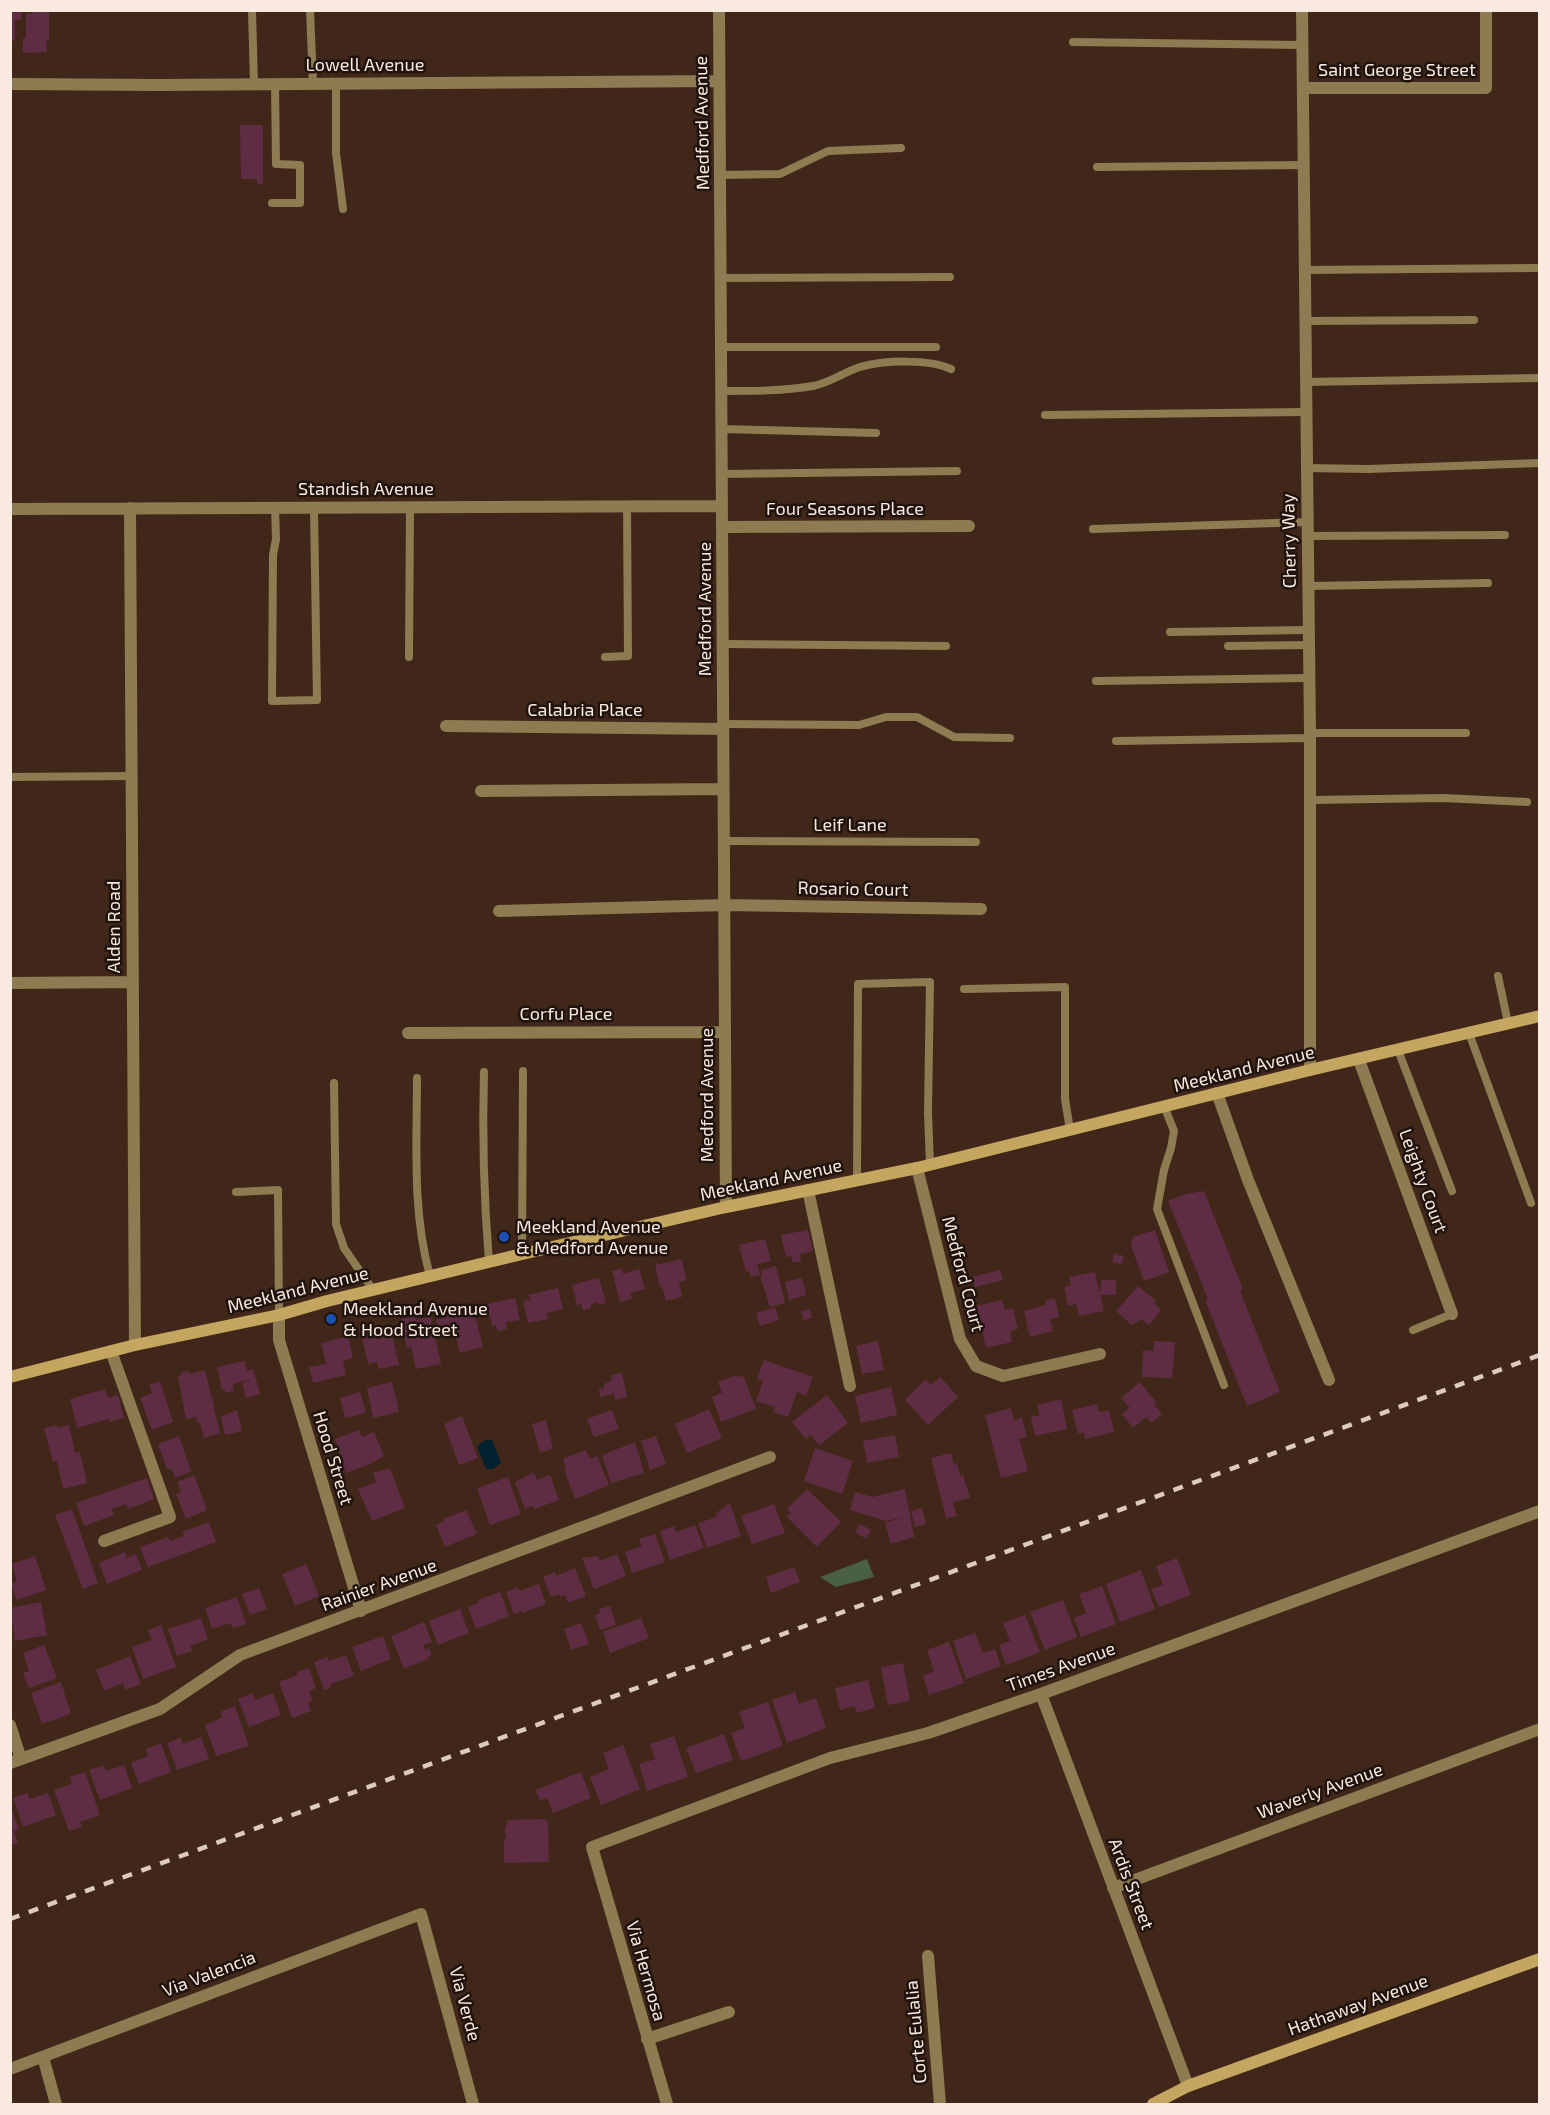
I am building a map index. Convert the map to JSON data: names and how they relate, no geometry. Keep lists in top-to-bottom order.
{
  "streets": {
    "main road": ["Meekland Avenue", "Hathaway Avenue"],
    "street": [
      "Lowell Avenue",
      "Saint George Street",
      "Medford Avenue",
      "Standish Avenue",
      "Four Seasons Place",
      "Cherry Way",
      "Calabria Place",
      "Rosario Court",
      "Alden Road",
      "Corfu Place",
      "Leighty Court",
      "Medford Court",
      "Hood Street",
      "Rainier Avenue",
      "Times Avenue",
      "Waverly Avenue",
      "Ardis Street",
      "Via Hermosa",
      "Via Valencia",
      "Via Verde",
      "Corte Eulalia"
    ],
    "lane": ["Leif Lane"]
  },
  "crossings": [
    ["Lowell Avenue", "Medford Avenue"],
    ["Saint George Street", "Cherry Way"],
    ["Medford Avenue", "Standish Avenue"],
    ["Medford Avenue", "Four Seasons Place"],
    ["Medford Avenue", "Calabria Place"],
    ["Medford Avenue", "Leif Lane"],
    ["Medford Avenue", "Rosario Court"],
    ["Medford Avenue", "Corfu Place"],
    ["Medford Avenue", "Meekland Avenue"],
    ["Standish Avenue", "Alden Road"],
    ["Cherry Way", "Meekland Avenue"],
    ["Alden Road", "Meekland Avenue"],
    ["Meekland Avenue", "Leighty Court"],
    ["Meekland Avenue", "Medford Court"],
    ["Meekland Avenue", "Hood Street"],
    ["Hood Street", "Rainier Avenue"],
    ["Times Avenue", "Ardis Street"],
    ["Times Avenue", "Via Hermosa"],
    ["Waverly Avenue", "Ardis Street"],
    ["Ardis Street", "Hathaway Avenue"],
    ["Via Valencia", "Via Verde"]
  ],
  "places": ["Meekland Avenue & Medford Avenue", "Meekland Avenue & Hood Street"]
}
